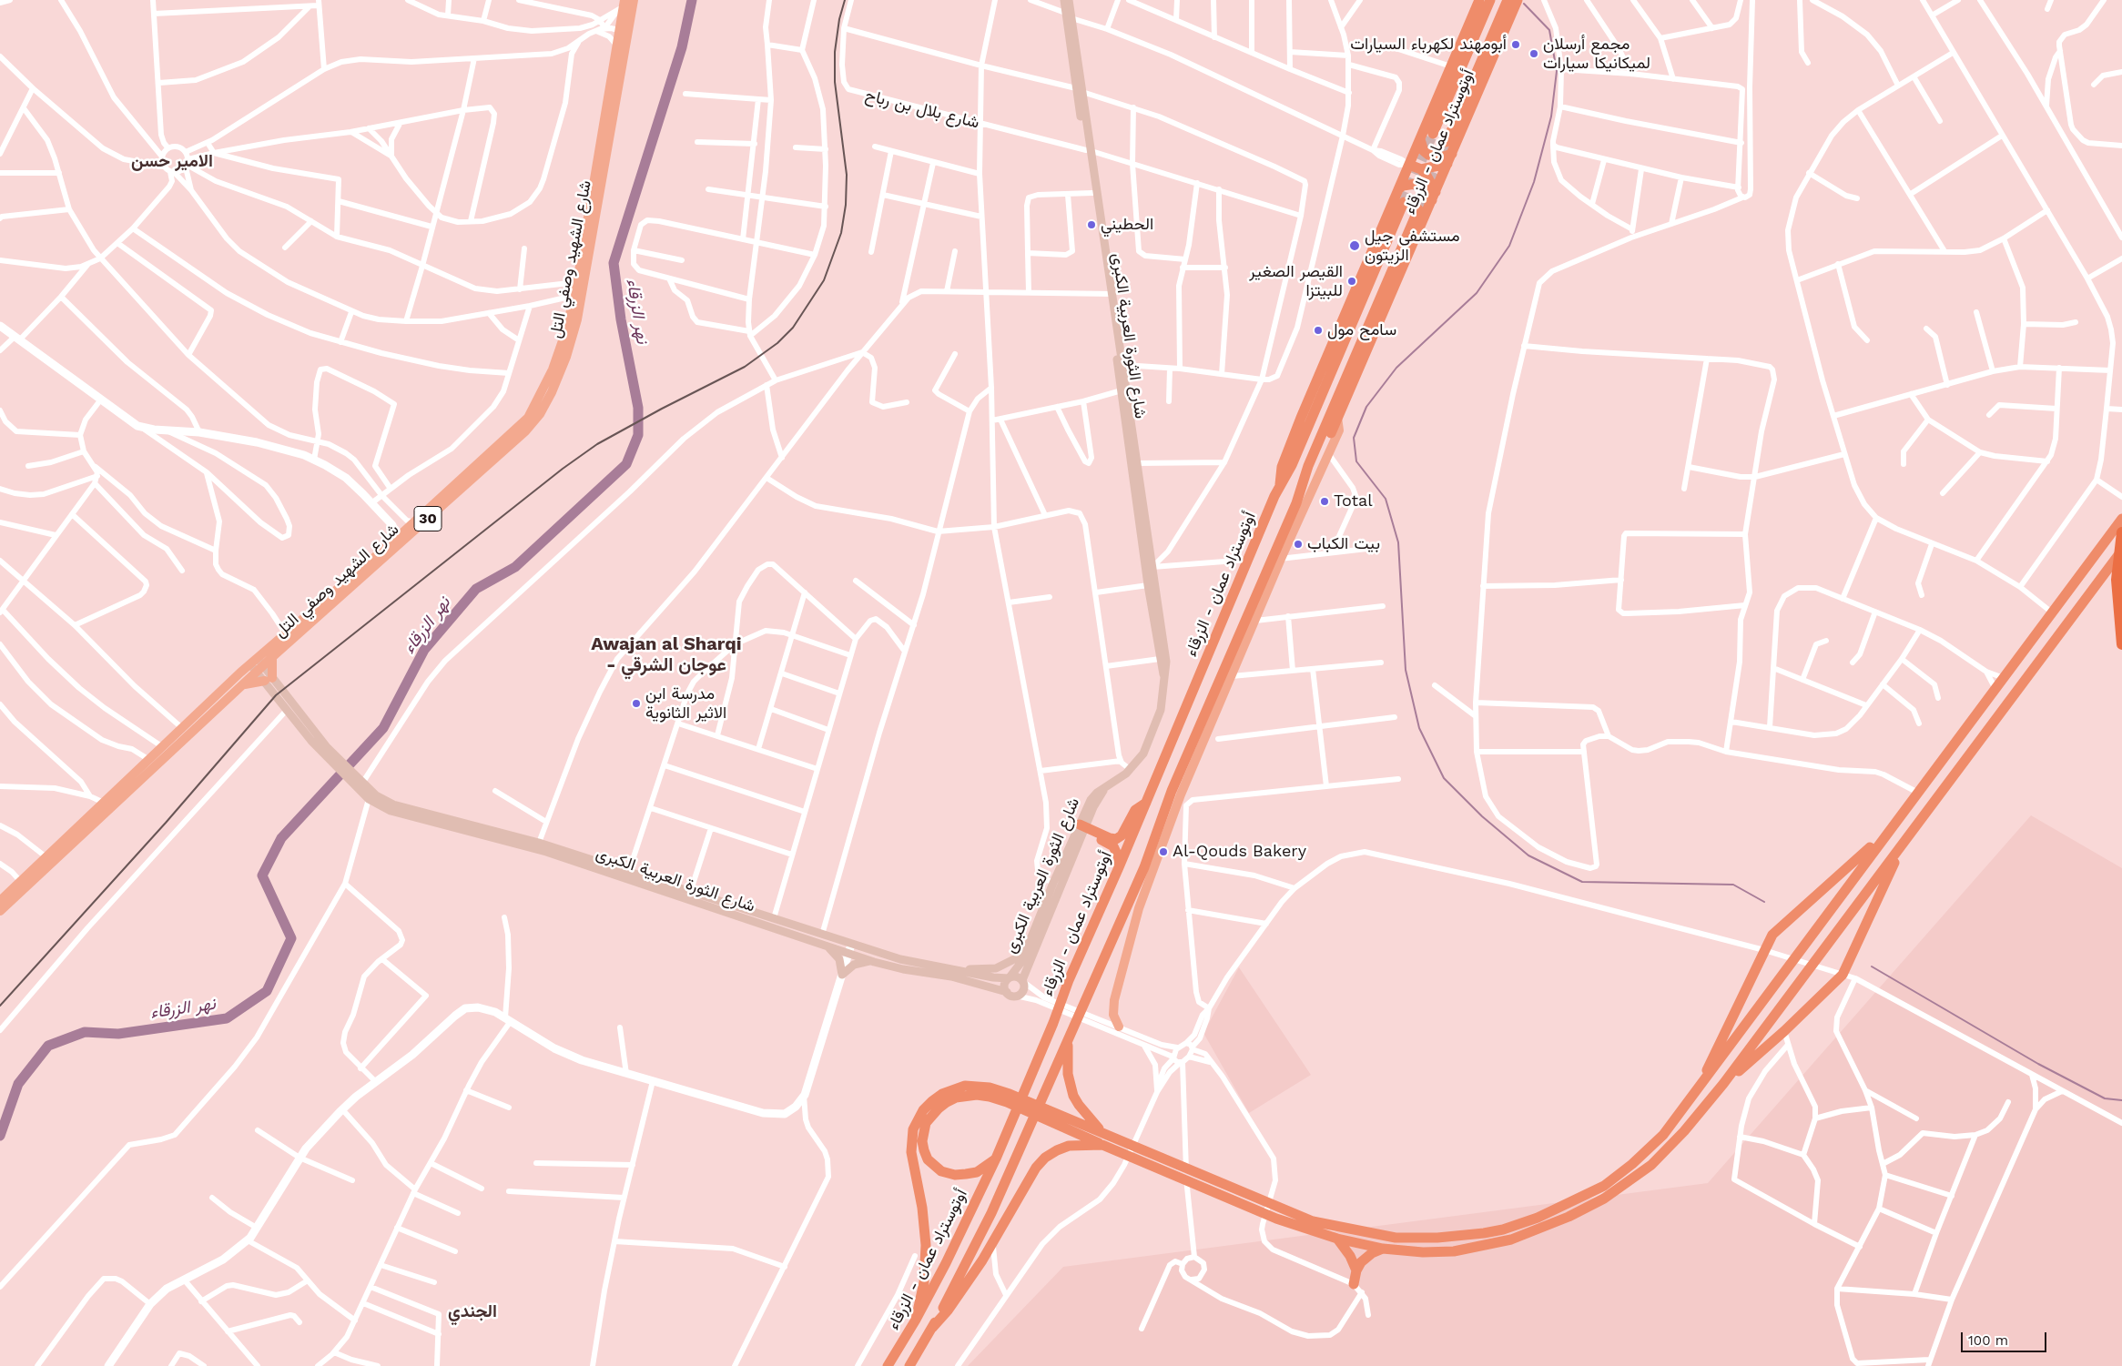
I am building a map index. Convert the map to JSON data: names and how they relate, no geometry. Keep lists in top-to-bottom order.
{
  "streets": {
    "highway": ["أوتوستراد عمان - الزرقاء"],
    "main road": ["شارع الشهيد وصفي التل", "شارع الثورة العربية الكبرى", "30"],
    "street": ["شارع بلال بن رباح"]
  },
  "crossings": [
    ["شارع بلال بن رباح", "شارع الثورة العربية الكبرى"]
  ],
  "districts": ["الامير حسن", "Awajan al Sharqi - عوجان الشرقي", "الجندي"],
  "water": ["نهر الزرقاء"],
  "places": [
    "أبومهند لكهرباء السيارات",
    "مجمع أرسلان لميكانيكا سيارات",
    "الحطيني",
    "مستشفى جيل الزيتون",
    "القيصر الصغير للبيتزا",
    "سامح مول",
    "Total",
    "بيت الكباب",
    "مدرسة ابن الاثير الثانوية",
    "Al-Qouds Bakery"
  ],
  "scale_bar": "100 m"
}
